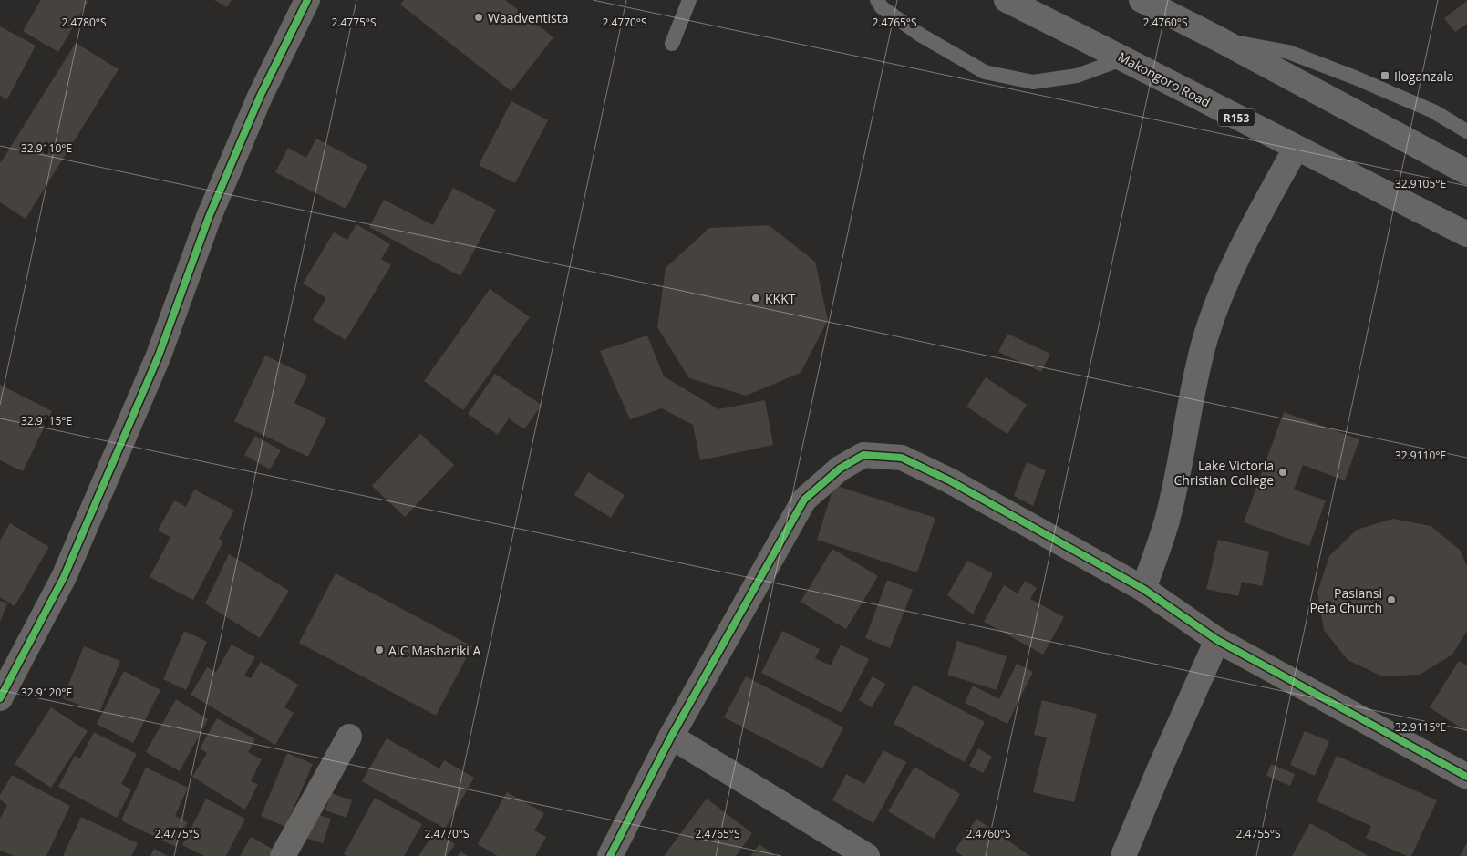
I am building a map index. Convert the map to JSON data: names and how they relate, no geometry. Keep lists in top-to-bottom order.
{
  "streets": {
    "main road": ["Makongoro Road", "R153"]
  },
  "places": {
    "other": [
      "Waadventista",
      "KKKT",
      "Lake Victoria Christian College",
      "Pasiansi Pefa Church",
      "AIC Mashariki A"
    ],
    "transit": ["Iloganzala"]
  },
  "coordinates": [
    "2.4780°S",
    "2.4775°S",
    "2.4770°S",
    "2.4765°S",
    "2.4760°S",
    "32.9110°E",
    "32.9105°E",
    "32.9115°E",
    "32.9120°E",
    "2.4755°S"
  ]
}
